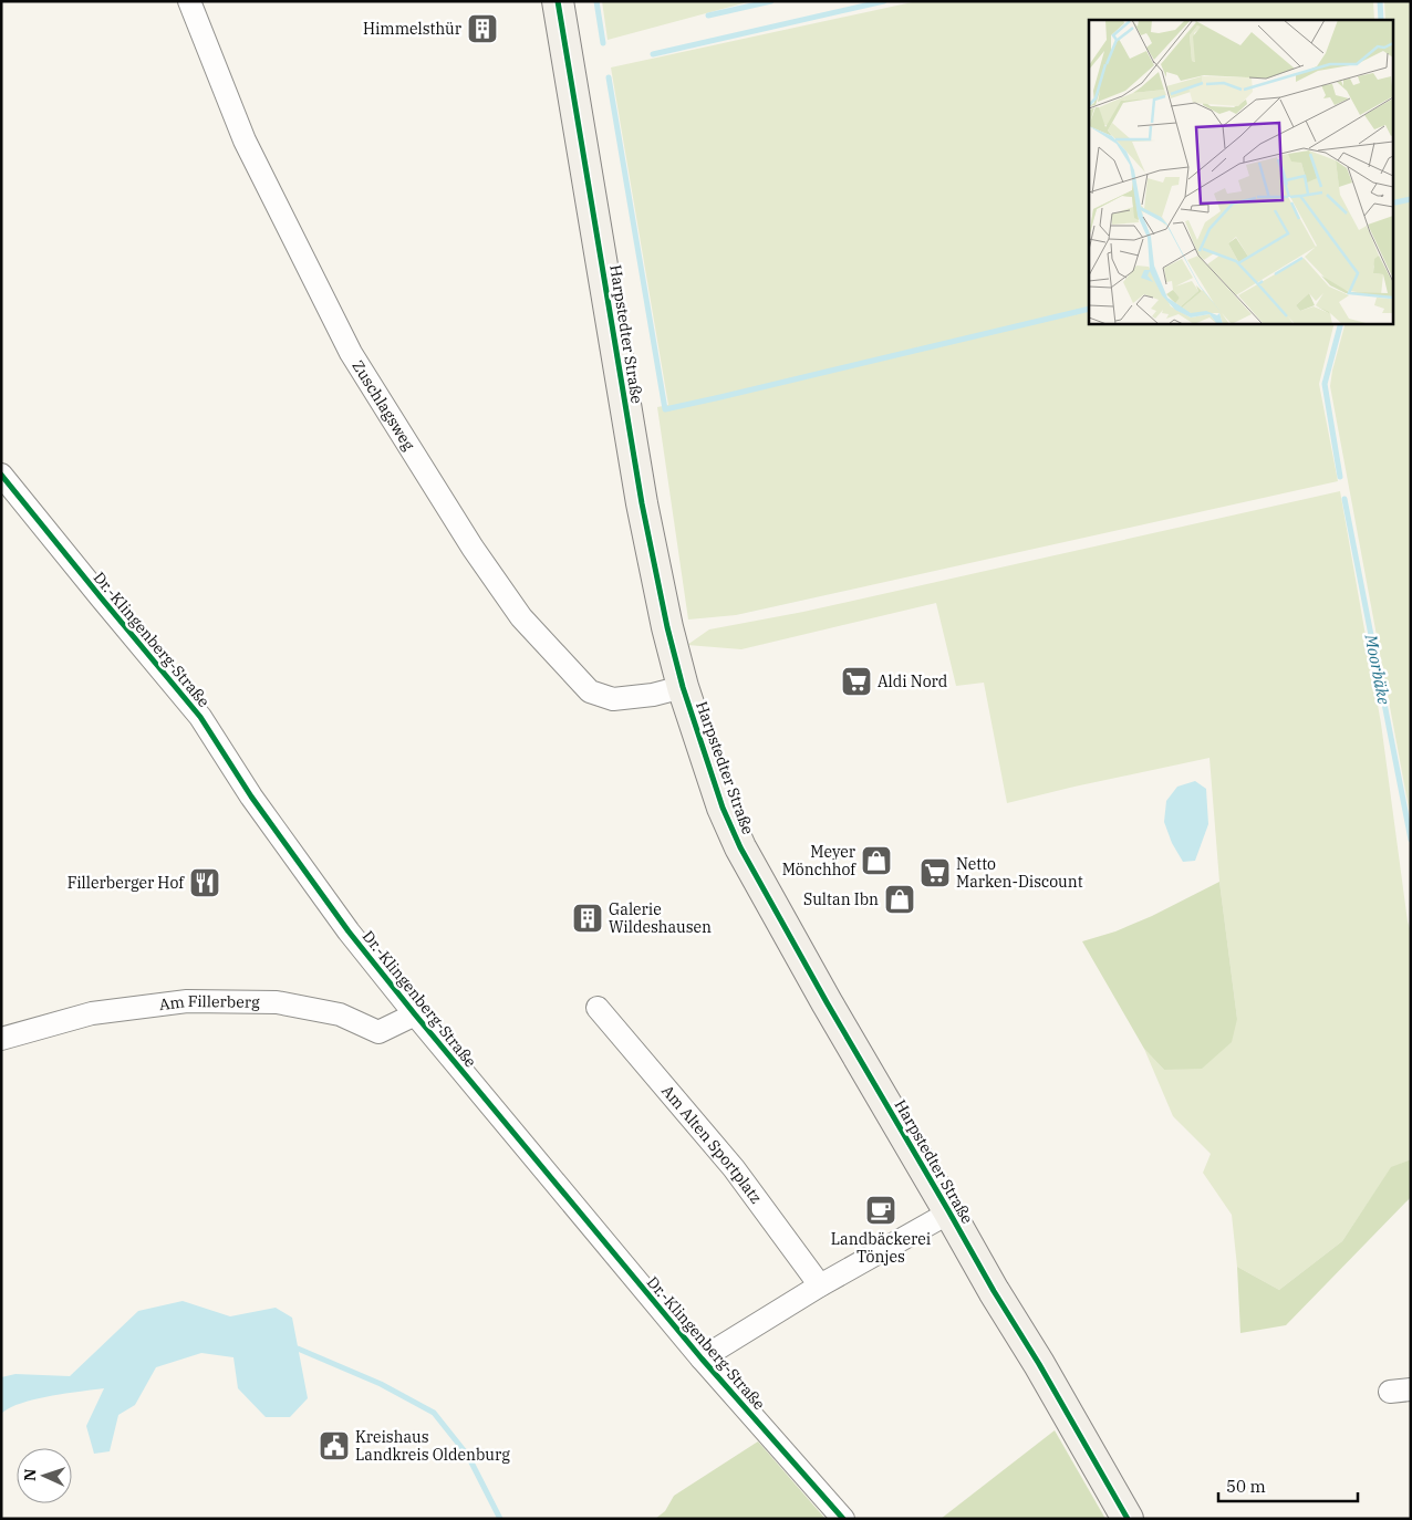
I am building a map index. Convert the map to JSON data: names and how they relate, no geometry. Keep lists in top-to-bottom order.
{
  "streets": {
    "main road": ["Harpstedter Straße"],
    "street": [
      "Zuschlagsweg",
      "Dr.-Klingenberg-Straße",
      "Am Fillerberg",
      "Am Alten Sportplatz"
    ]
  },
  "crossings": [
    ["Harpstedter Straße", "Zuschlagsweg"],
    ["Dr.-Klingenberg-Straße", "Am Fillerberg"]
  ],
  "water": ["Moorbäke"],
  "places": {
    "building": ["Himmelsthür", "Galerie Wildeshausen"],
    "supermarket": ["Aldi Nord", "Netto Marken-Discount"],
    "shop": ["Meyer Mönchhof", "Sultan Ibn"],
    "restaurant": ["Fillerberger Hof"],
    "cafe": ["Landbäckerei Tönjes"],
    "public building": ["Kreishaus Landkreis Oldenburg"]
  },
  "scale_bar": "50 m",
  "north": "left"
}
